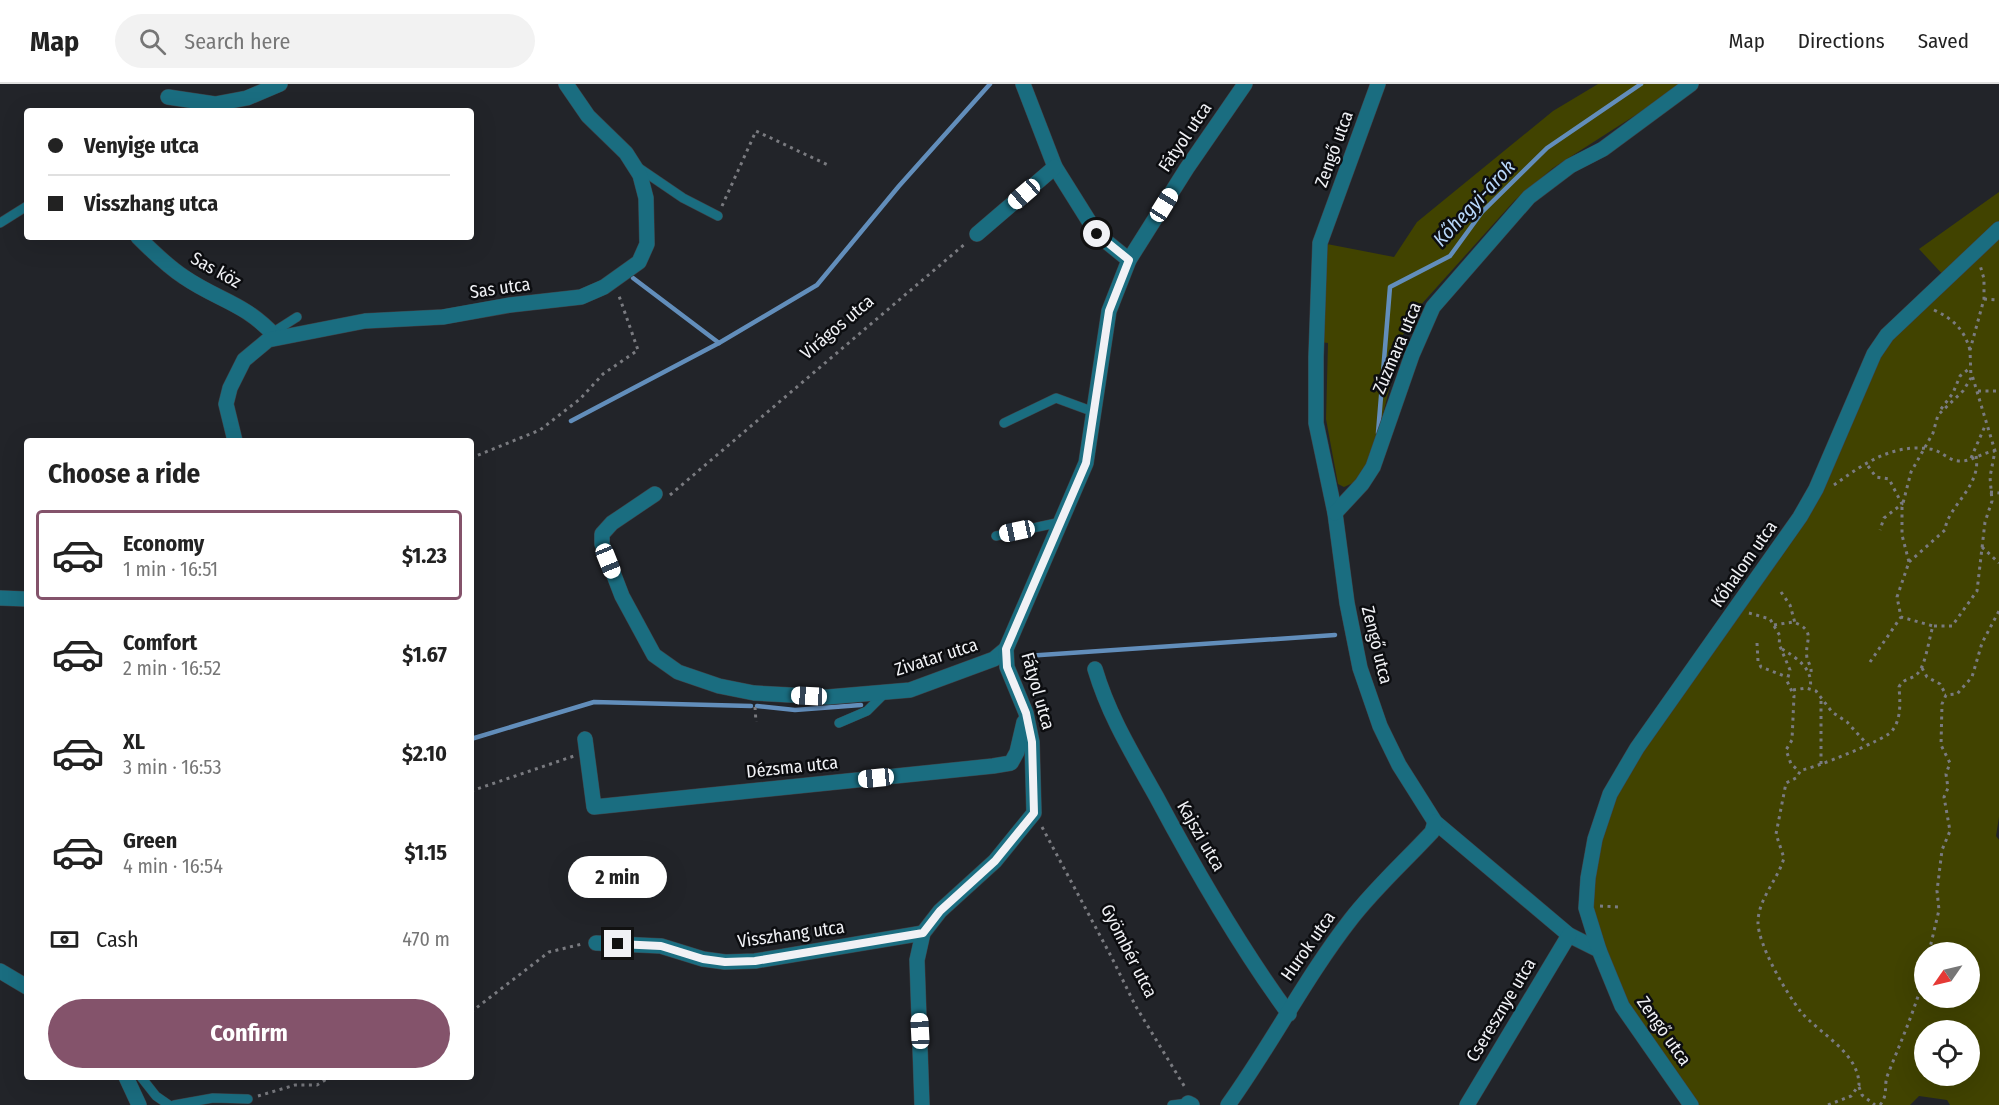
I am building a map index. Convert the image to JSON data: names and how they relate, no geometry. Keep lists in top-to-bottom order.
{
  "streets": {
    "street": [
      "Fátyol utca",
      "Zengő utca",
      "Sas köz",
      "Sas utca",
      "Zúzmara utca",
      "Kőhalom utca",
      "Zivatar utca",
      "Dézsma utca",
      "Kajszi utca",
      "Visszhang utca",
      "Hurok utca",
      "Cseresznye utca"
    ],
    "path": ["Virágos utca", "Gyömbér utca"]
  },
  "crossings": [
    ["Fátyol utca", "Zivatar utca"],
    ["Fátyol utca", "Dézsma utca"],
    ["Fátyol utca", "Gyömbér utca"],
    ["Zengő utca", "Zúzmara utca"],
    ["Zengő utca", "Kőhalom utca"],
    ["Zengő utca", "Hurok utca"],
    ["Zengő utca", "Cseresznye utca"],
    ["Sas köz", "Sas utca"],
    ["Virágos utca", "Zivatar utca"],
    ["Kajszi utca", "Hurok utca"]
  ],
  "water": ["Kőhegyi-árok"],
  "north": "bottom left",
  "page": {
    "header": "Map",
    "search": "Search here",
    "nav": ["Map", "Directions", "Saved"],
    "banner": ["Venyige utca", "Visszhang utca"],
    "heading": "Choose a ride",
    "list": [
      {
        "name": "Economy",
        "note": "1 min · 16:51",
        "value": "$1.23"
      },
      {
        "name": "Comfort",
        "note": "2 min · 16:52",
        "value": "$1.67"
      },
      {
        "name": "XL",
        "note": "3 min · 16:53",
        "value": "$2.10"
      },
      {
        "name": "Green",
        "note": "4 min · 16:54",
        "value": "$1.15"
      }
    ],
    "bubble": "2 min",
    "pay": ["Cash", "470 m"],
    "buttons": "Confirm"
  }
}
